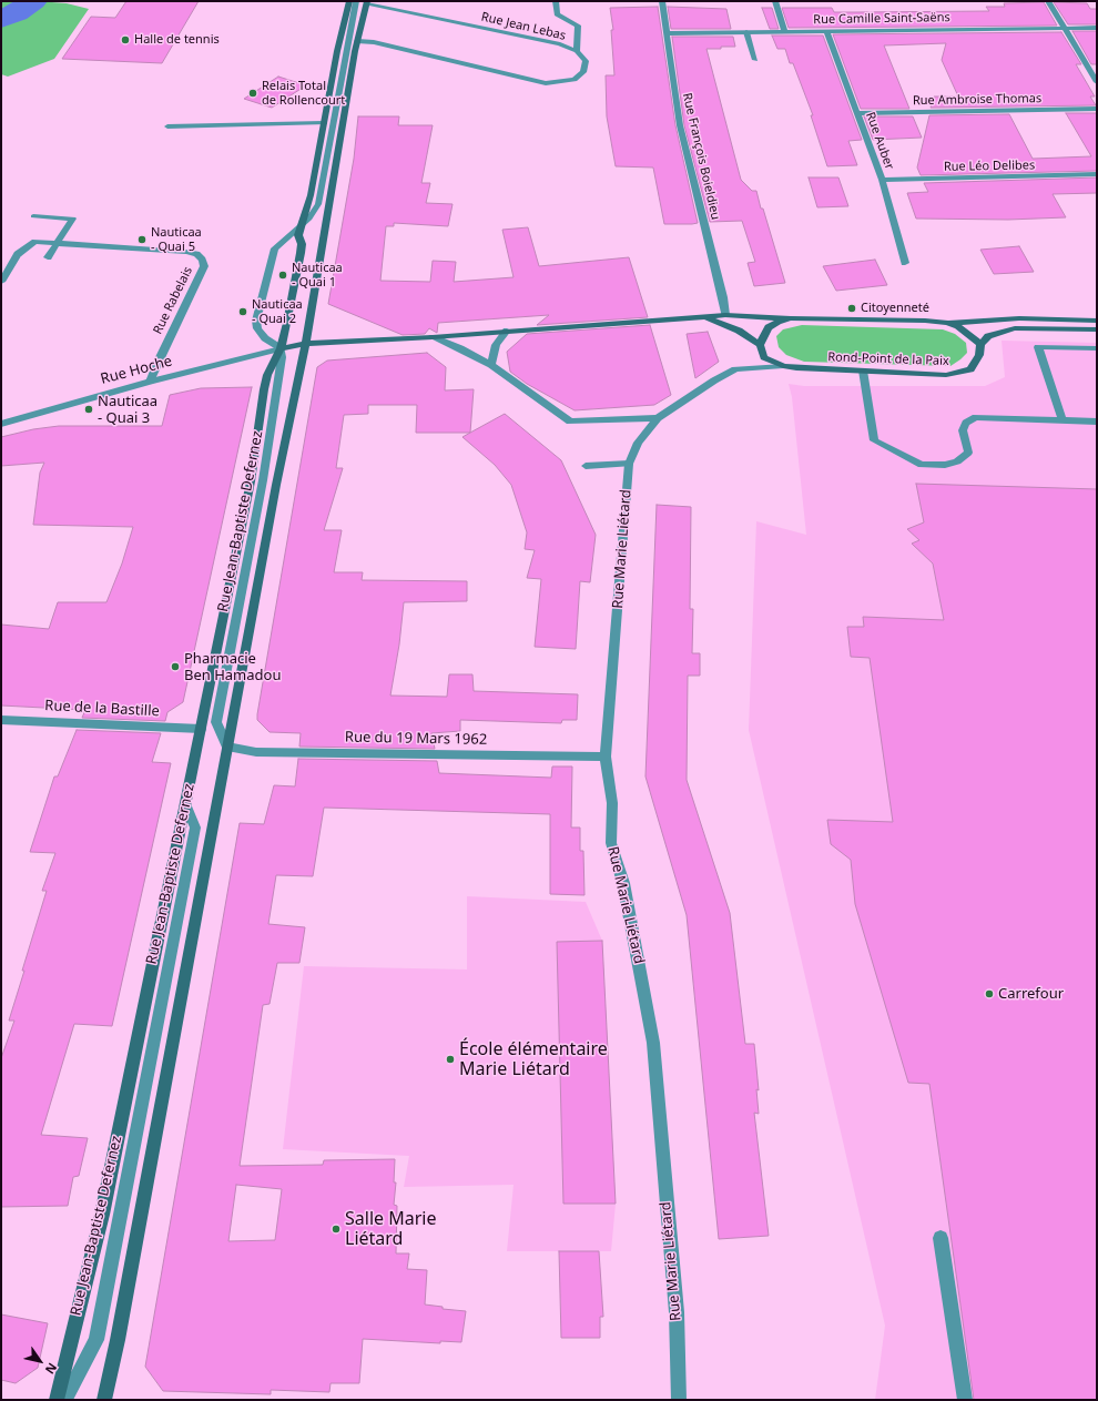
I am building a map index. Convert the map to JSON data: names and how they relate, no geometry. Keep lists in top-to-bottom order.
{
  "streets": {
    "main road": ["Rond-Point de la Paix", "Rue Jean-Baptiste Defernez"],
    "street": [
      "Rue Camille Saint-Saëns",
      "Rue Jean Lebas",
      "Rue Ambroise Thomas",
      "Rue Auber",
      "Rue François Boieldieu",
      "Rue Léo Delibes",
      "Rue Rabelais",
      "Rue Hoche",
      "Rue Marie Liétard",
      "Rue de la Bastille",
      "Rue du 19 Mars 1962"
    ]
  },
  "crossings": [
    ["Rue Camille Saint-Saëns", "Rue Auber"],
    ["Rue Camille Saint-Saëns", "Rue François Boieldieu"],
    ["Rue Jean Lebas", "Rue Jean-Baptiste Defernez"],
    ["Rue Ambroise Thomas", "Rue Auber"],
    ["Rue Auber", "Rue Léo Delibes"],
    ["Rue Rabelais", "Rue Hoche"],
    ["Rond-Point de la Paix", "Rue Marie Liétard"],
    ["Rue Hoche", "Rue Jean-Baptiste Defernez"],
    ["Rue Jean-Baptiste Defernez", "Rue de la Bastille"],
    ["Rue Jean-Baptiste Defernez", "Rue du 19 Mars 1962"],
    ["Rue Marie Liétard", "Rue du 19 Mars 1962"]
  ],
  "places": [
    "Halle de tennis",
    "Relais Total de Rollencourt",
    "Nauticaa - Quai 5",
    "Nauticaa - Quai 1",
    "Citoyenneté",
    "Nauticaa - Quai 2",
    "Nauticaa - Quai 3",
    "Pharmacie Ben Hamadou",
    "Carrefour",
    "École élémentaire Marie Liétard",
    "Salle Marie Liétard"
  ],
  "north": "bottom right"
}
